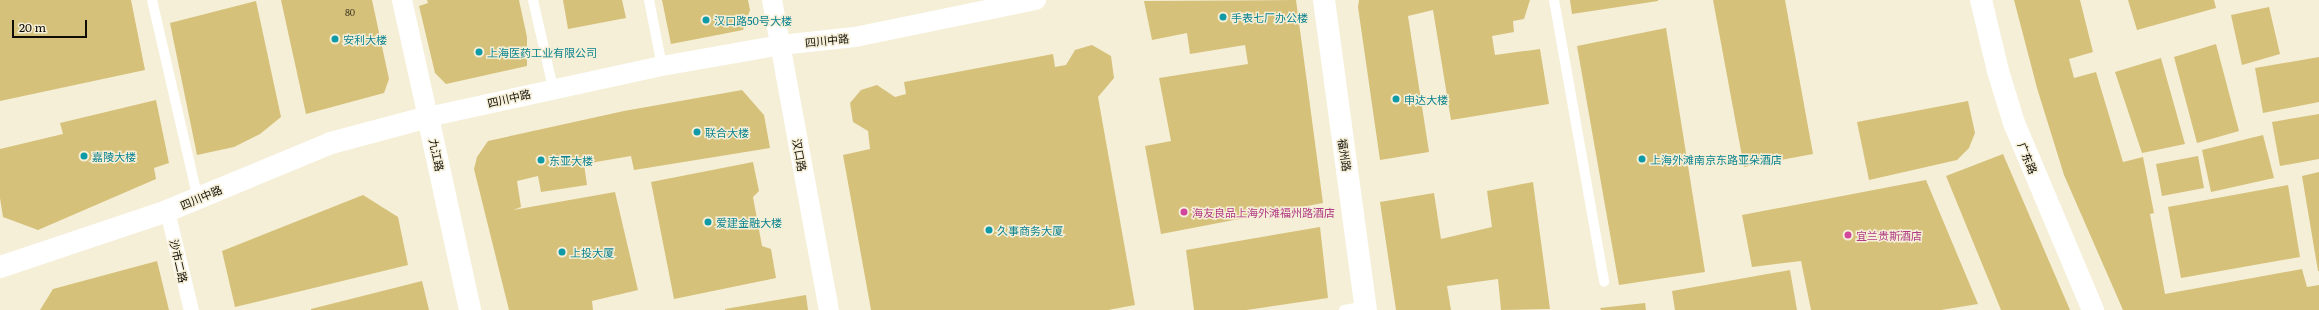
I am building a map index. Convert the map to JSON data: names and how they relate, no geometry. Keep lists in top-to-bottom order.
{
  "streets": {
    "street": [
      "四川中路",
      "九江路",
      "汉口路",
      "福州路",
      "广东路",
      "沙市二路"
    ]
  },
  "crossings": [
    ["四川中路", "九江路"],
    ["四川中路", "汉口路"],
    ["四川中路", "沙市二路"]
  ],
  "places": [
    "手表七厂办公楼",
    "汉口路50号大楼",
    "安利大楼",
    "上海医药工业有限公司",
    "申达大楼",
    "联合大楼",
    "嘉陵大楼",
    "上海外滩南京东路亚朵酒店",
    "东亚大楼",
    "海友良品上海外滩福州路酒店",
    "爱建金融大楼",
    "久事商务大厦",
    "宜兰贵斯酒店",
    "上投大厦"
  ],
  "house_numbers": ["80"],
  "scale_bar": "20 m"
}
